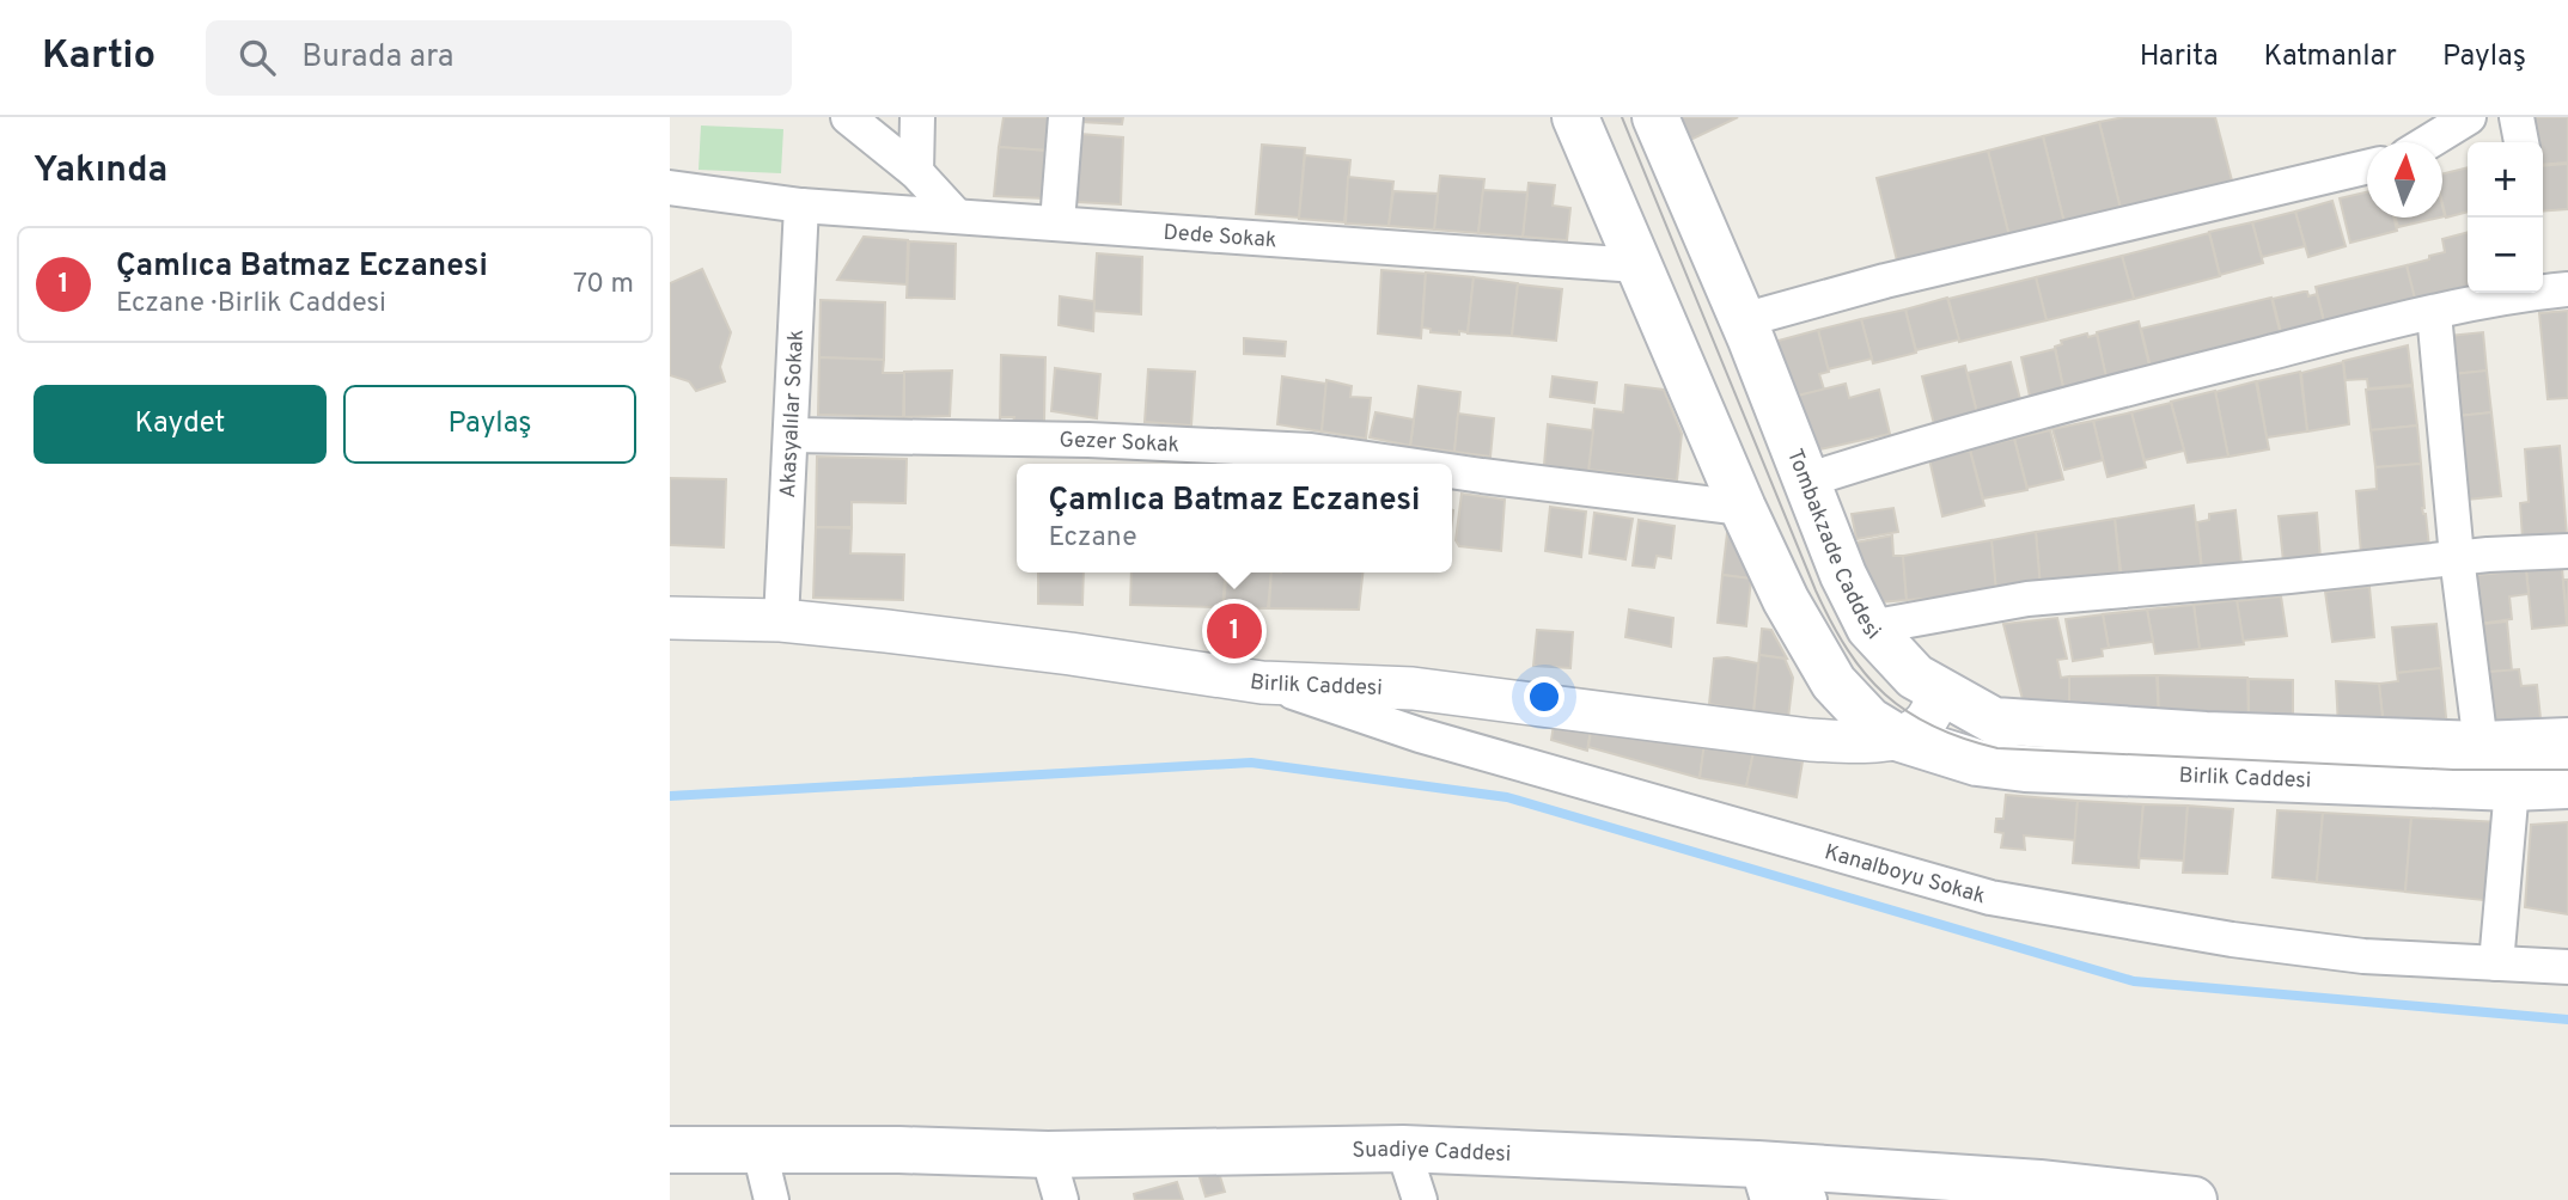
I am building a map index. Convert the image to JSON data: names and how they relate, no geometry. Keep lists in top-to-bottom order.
{
  "streets": {
    "main road": ["Tombakzade Caddesi", "Birlik Caddesi", "Suadiye Caddesi"],
    "street": [
      "Dede Sokak",
      "Akasyalılar Sokak",
      "Gezer Sokak",
      "Kanalboyu Sokak"
    ]
  },
  "crossings": [
    ["Dede Sokak", "Akasyalılar Sokak"],
    ["Akasyalılar Sokak", "Gezer Sokak"],
    ["Akasyalılar Sokak", "Birlik Caddesi"],
    ["Tombakzade Caddesi", "Birlik Caddesi"],
    ["Birlik Caddesi", "Kanalboyu Sokak"]
  ],
  "north": "top",
  "page": {
    "header": "Kartio",
    "search": "Burada ara",
    "nav": ["Harita", "Katmanlar", "Paylaş"],
    "heading": "Yakında",
    "map_buttons": ["+", "−"],
    "list": [
      {
        "mark": "1",
        "name": "Çamlıca Batmaz Eczanesi",
        "note": "Eczane · Birlik Caddesi",
        "value": "70 m"
      }
    ],
    "buttons": ["Kaydet", "Paylaş"],
    "popup": ["Çamlıca Batmaz Eczanesi", "Eczane"],
    "pins": "1"
  }
}
